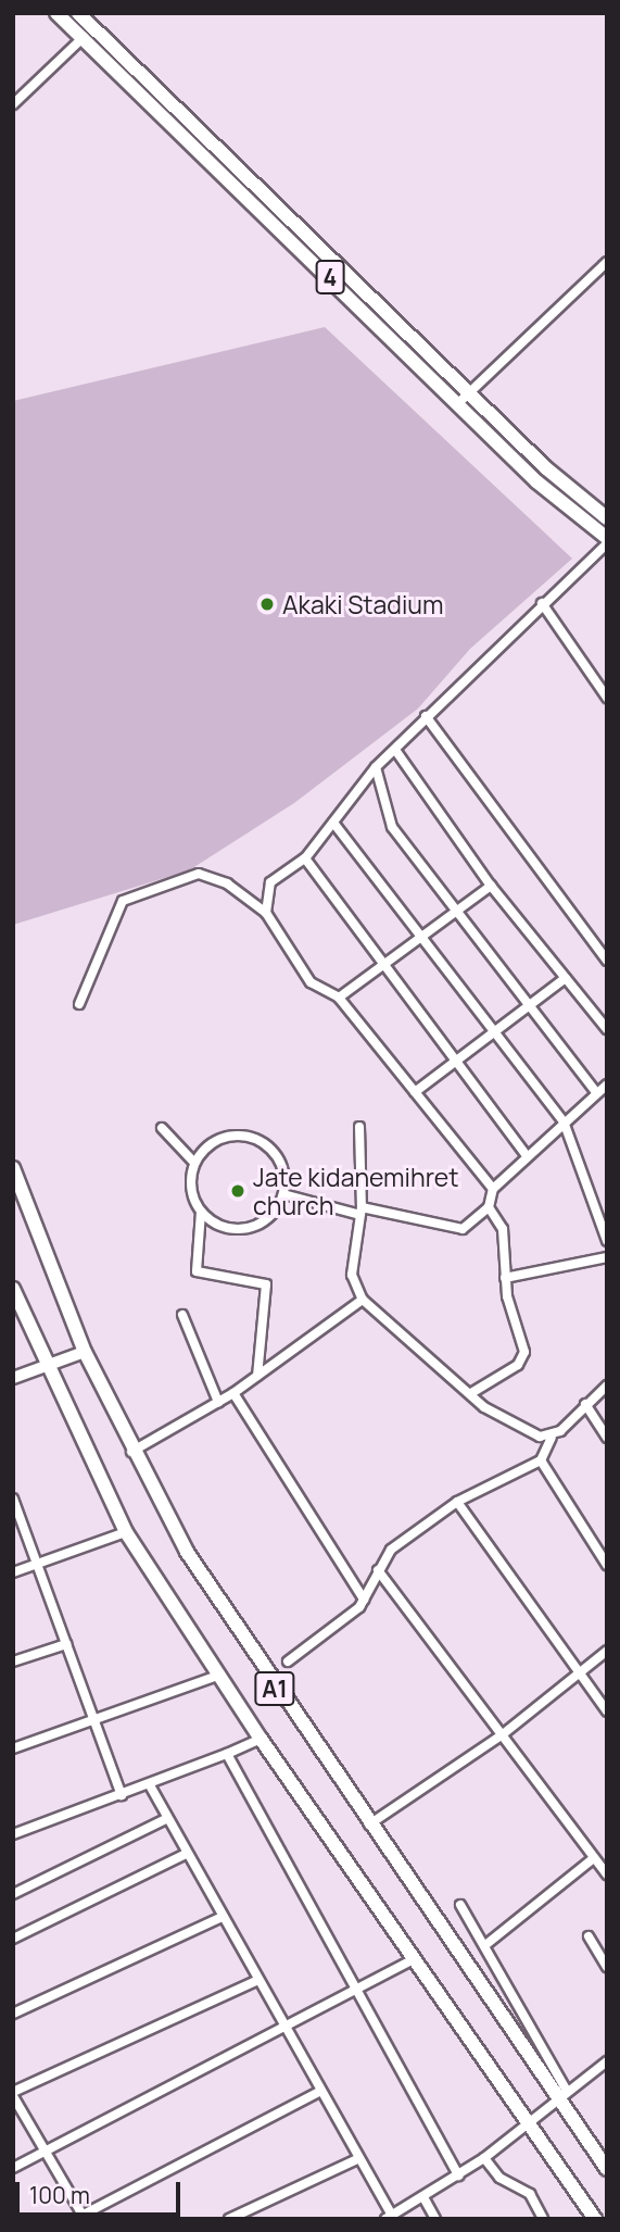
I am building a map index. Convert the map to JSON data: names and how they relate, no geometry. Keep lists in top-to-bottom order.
{
  "streets": {
    "main road": ["4", "A1"]
  },
  "places": ["Akaki Stadium", "Jate kidanemihret church"],
  "scale_bar": "100 m"
}
